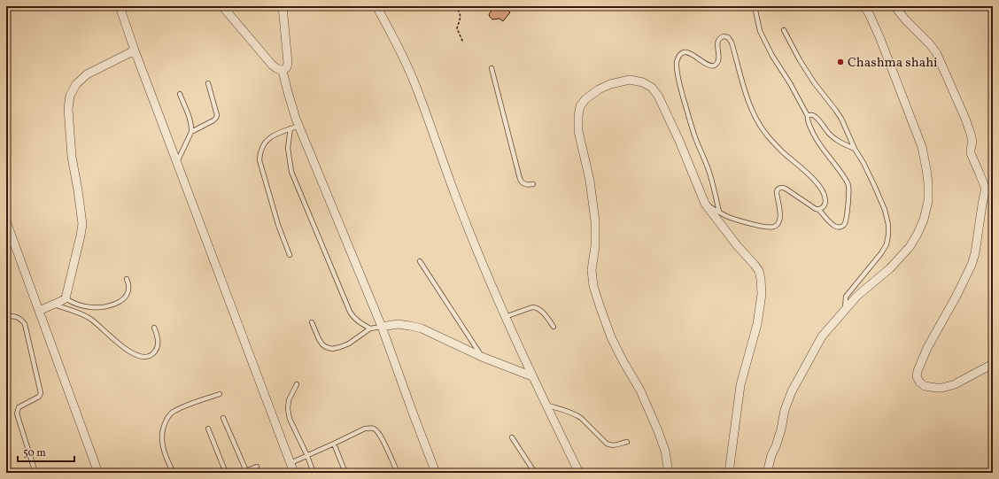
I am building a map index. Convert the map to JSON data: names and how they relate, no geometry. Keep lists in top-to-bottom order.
{
  "places": ["Chashma shahi"],
  "scale_bar": "50 m"
}
